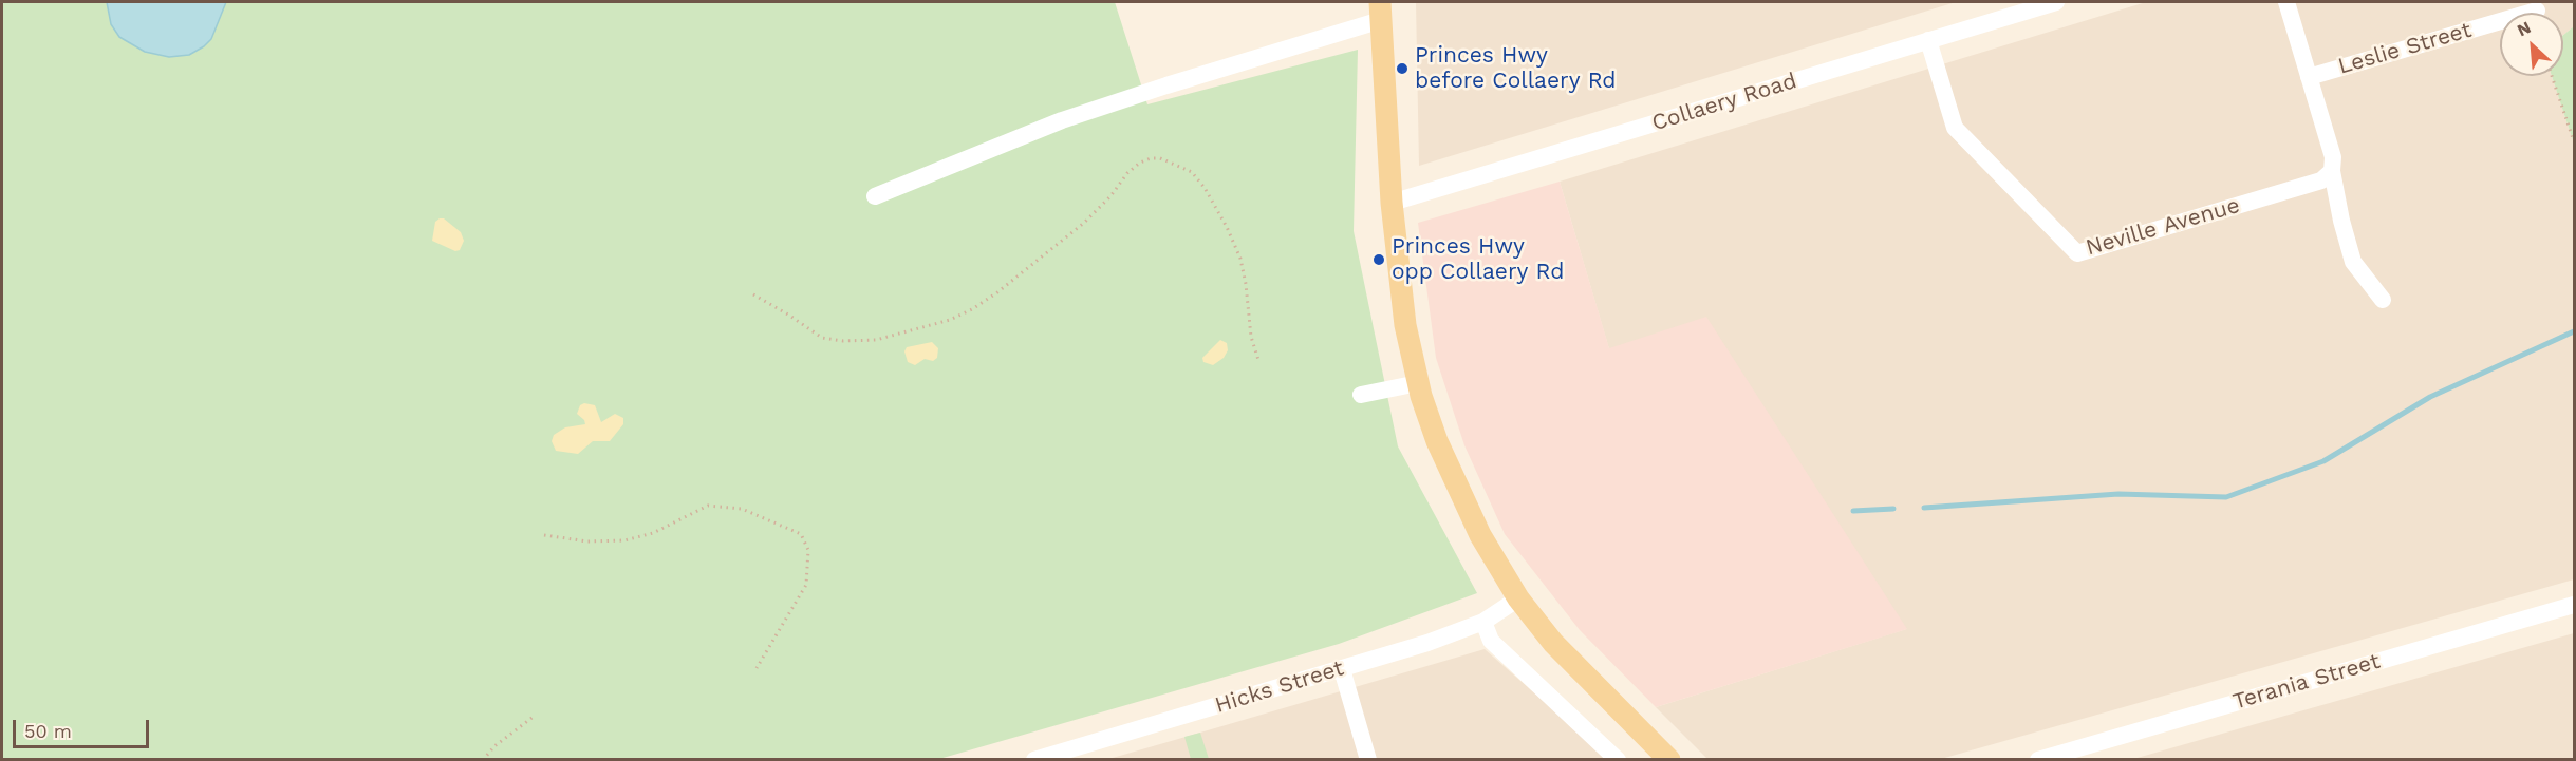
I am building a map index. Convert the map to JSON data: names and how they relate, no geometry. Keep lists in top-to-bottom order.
{
  "streets": {
    "street": [
      "Leslie Street",
      "Collaery Road",
      "Neville Avenue",
      "Terania Street",
      "Hicks Street"
    ]
  },
  "crossings": [
    ["Collaery Road", "Neville Avenue"]
  ],
  "places": ["Princes Hwy before Collaery Rd", "Princes Hwy opp Collaery Rd"],
  "scale_bar": "50 m",
  "north": "top left"
}
